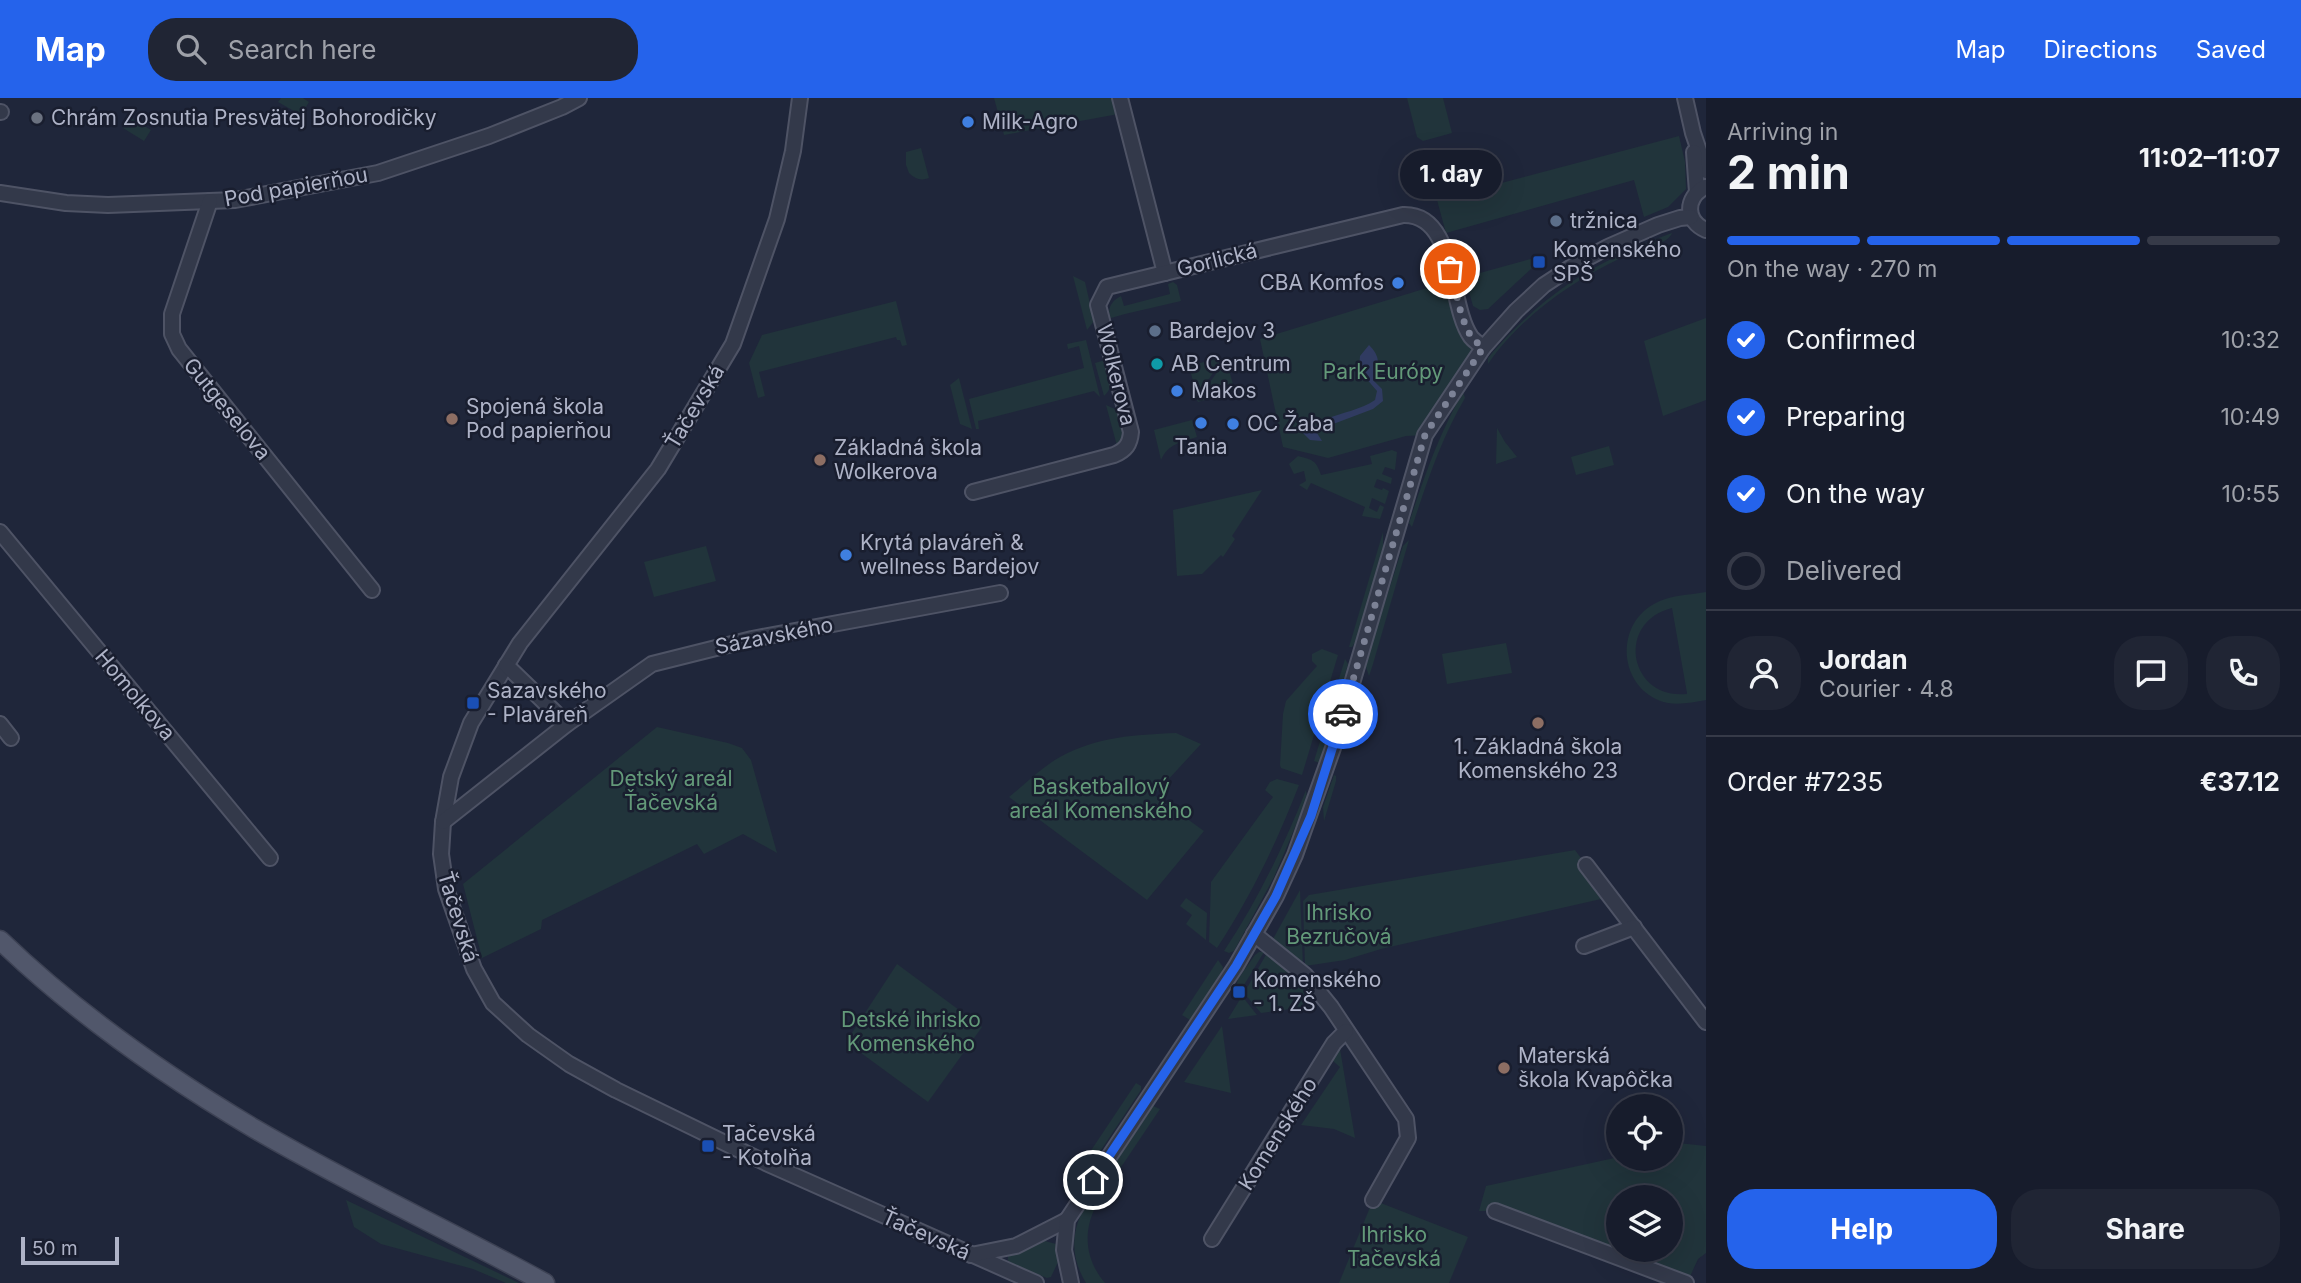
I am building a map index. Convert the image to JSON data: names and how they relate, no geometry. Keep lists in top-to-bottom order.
{
  "streets": {
    "street": [
      "Pod papierňou",
      "Gorlická",
      "Wolkerova",
      "Ťačevská",
      "Gutgeselova",
      "Sázavského",
      "Homolkova",
      "Komenského"
    ]
  },
  "crossings": [
    ["Pod papierňou", "Gutgeselova"],
    ["Gorlická", "Wolkerova"],
    ["Ťačevská", "Sázavského"]
  ],
  "parks": [
    "Park Európy",
    "Detský areál Ťačevská",
    "Basketballový areál Komenského",
    "Ihrisko Bezručová",
    "Detské ihrisko Komenského",
    "Ihrisko Tačevská"
  ],
  "places": {
    "other": [
      "Chrám Zosnutia Presvätej Bohorodičky",
      "Milk-Agro",
      "tržnica",
      "1. day",
      "CBA Komfos",
      "Bardejov 3",
      "AB Centrum",
      "Makos",
      "Spojená škola Pod papierňou",
      "Tania",
      "OC Žaba",
      "Základná škola Wolkerova",
      "Krytá plaváreň & wellness Bardejov",
      "1. Základná škola Komenského 23",
      "Materská škola Kvapôčka"
    ],
    "transit": [
      "Komenského SPŠ",
      "Sazavského - Plaváreň",
      "Komenského - 1. ZŠ",
      "Tačevská - Kotolňa"
    ]
  },
  "scale_bar": "50 m",
  "page": {
    "header": "Map",
    "search": "Search here",
    "nav": ["Map", "Directions", "Saved"],
    "heading": ["2 min", "Arriving in", "11:02–11:07"],
    "panel": [
      "Jordan",
      "Courier · 4.8",
      "Order #7235",
      "€37.12"
    ],
    "bubble": "1. day",
    "bar": "On the way · 270 m",
    "list": [
      ["Confirmed", "10:32"],
      ["Preparing", "10:49"],
      ["On the way", "10:55"],
      "Delivered"
    ],
    "buttons": ["Help", "Share"],
    "scale": "50 m"
  }
}
